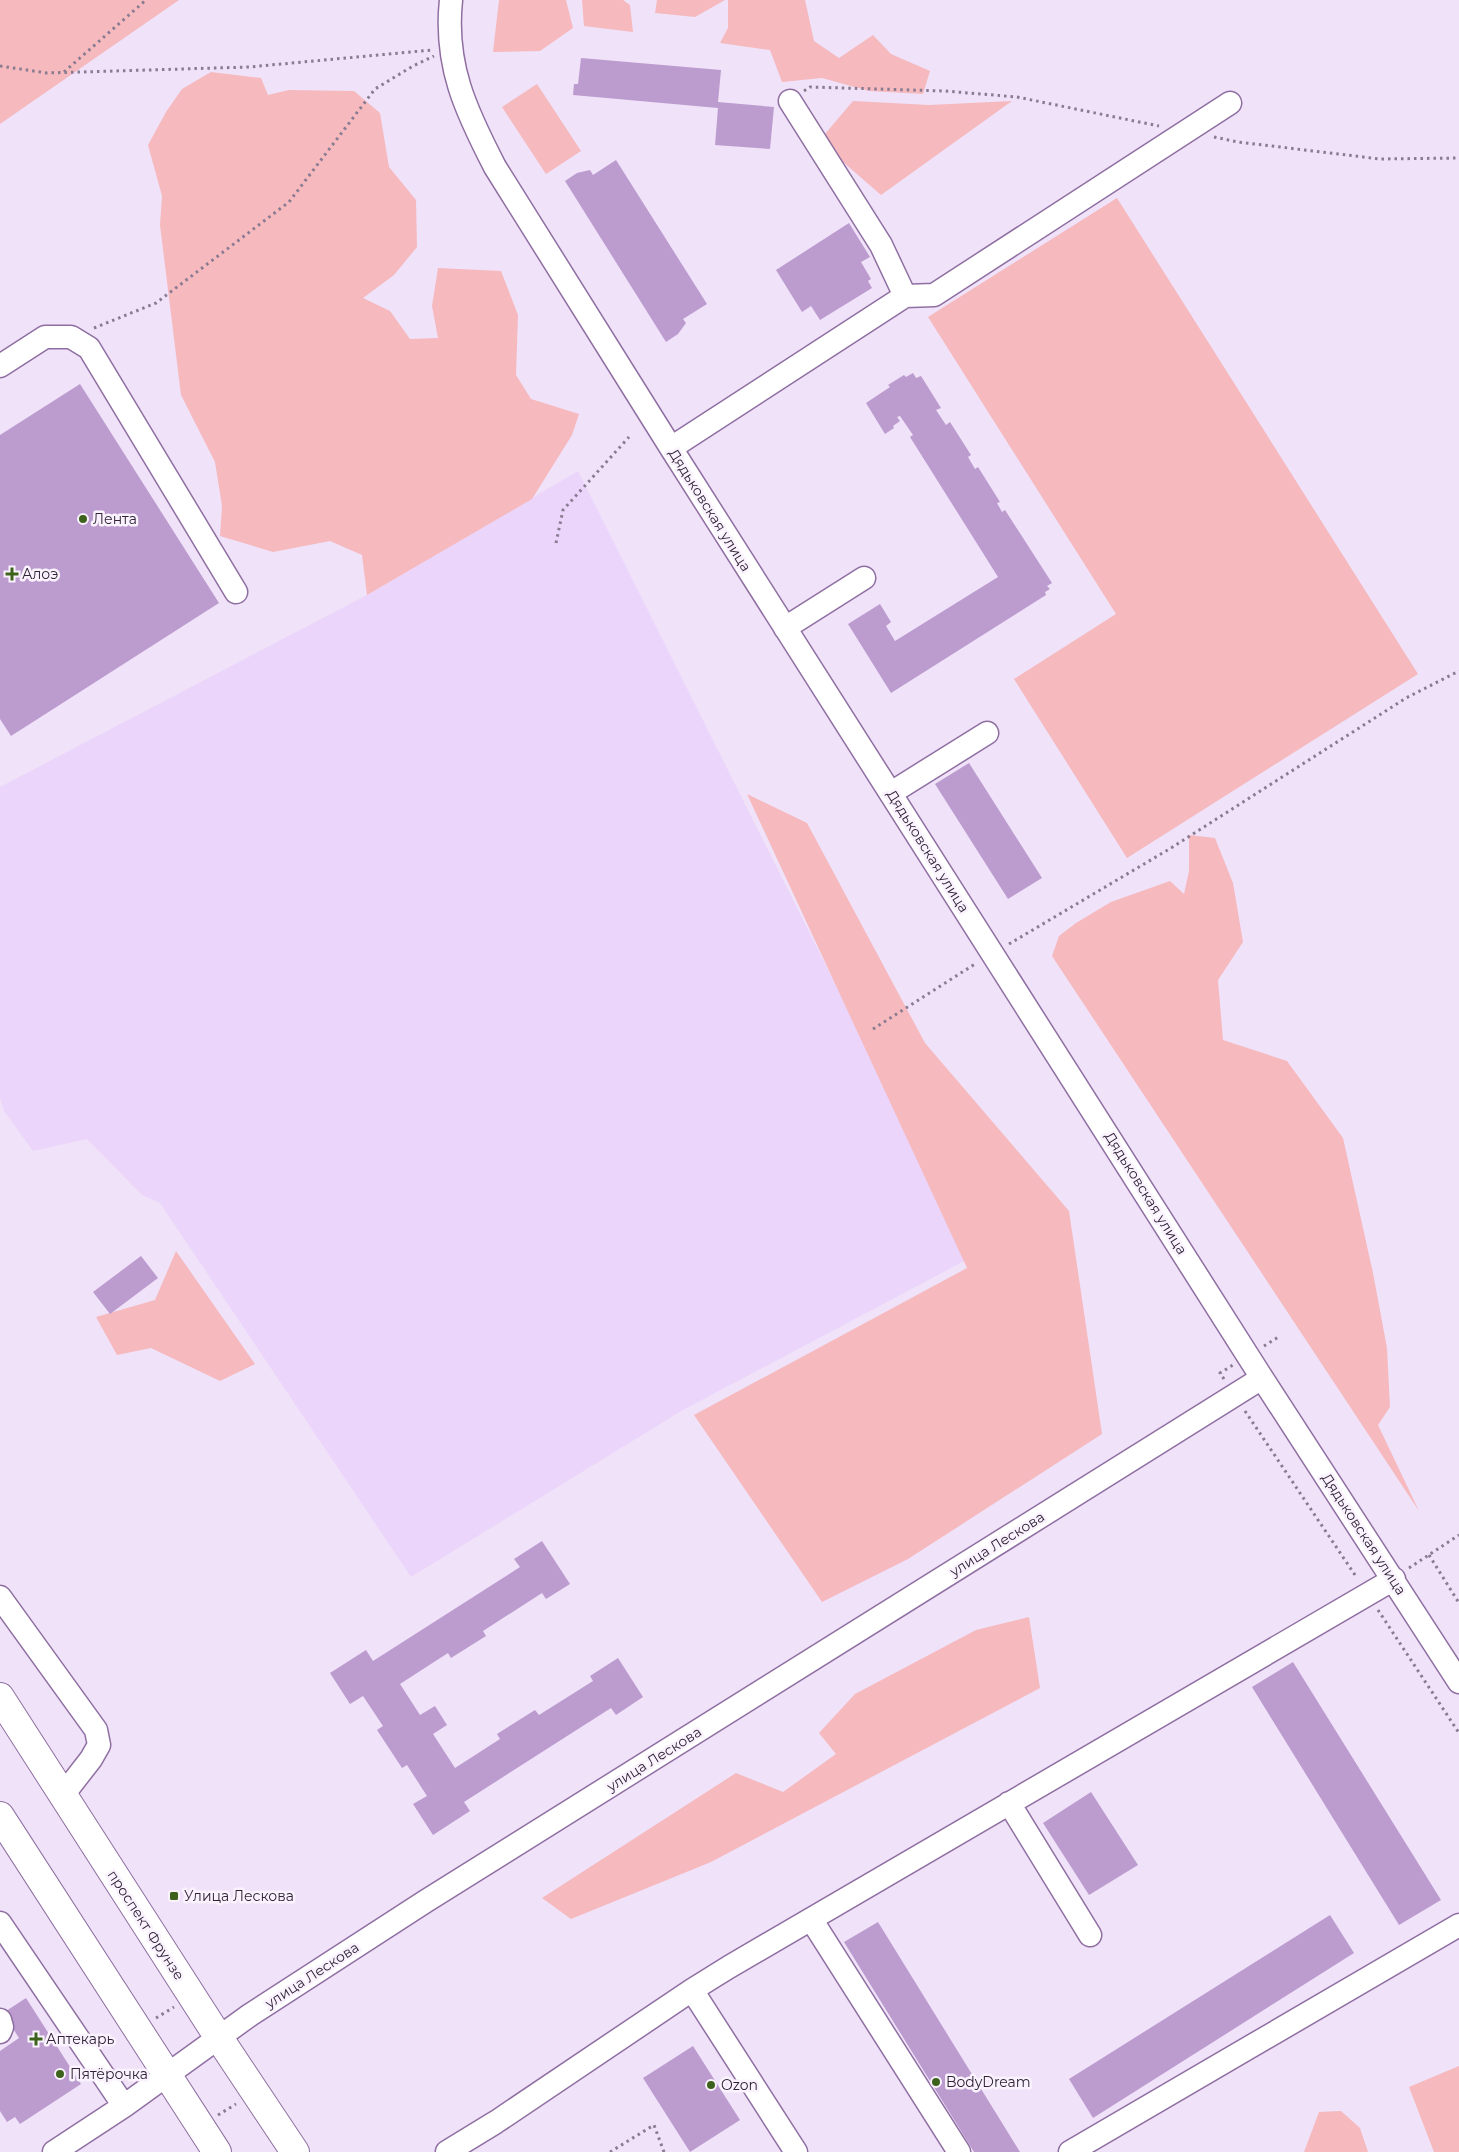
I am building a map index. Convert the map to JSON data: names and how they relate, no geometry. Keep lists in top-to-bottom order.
{
  "streets": {
    "main road": ["проспект Фрунзе"],
    "street": ["Дядьковская улица", "улица Лескова"]
  },
  "crossings": [
    ["Дядьковская улица", "улица Лескова"],
    ["улица Лескова", "проспект Фрунзе"]
  ],
  "places": {
    "other": [
      "Лента",
      "Пятёрочка",
      "BodyDream",
      "Ozon"
    ],
    "health": ["Алоэ", "Аптекарь"],
    "transit": ["Улица Лескова"]
  }
}
